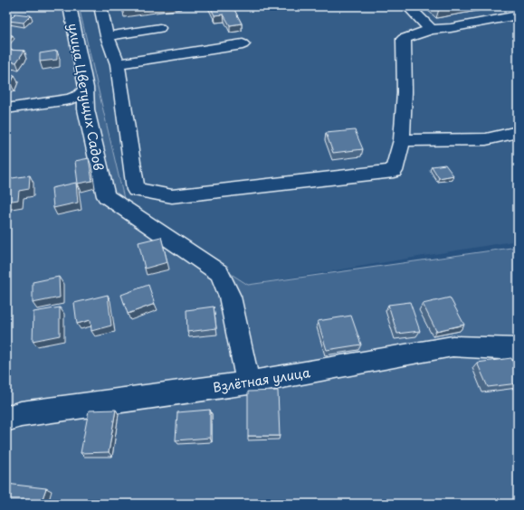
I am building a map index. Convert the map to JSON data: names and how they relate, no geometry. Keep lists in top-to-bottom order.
{
  "streets": {
    "street": ["улица Цветущих Садов", "Взлётная улица"]
  },
  "crossings": [
    ["улица Цветущих Садов", "Взлётная улица"]
  ]
}
